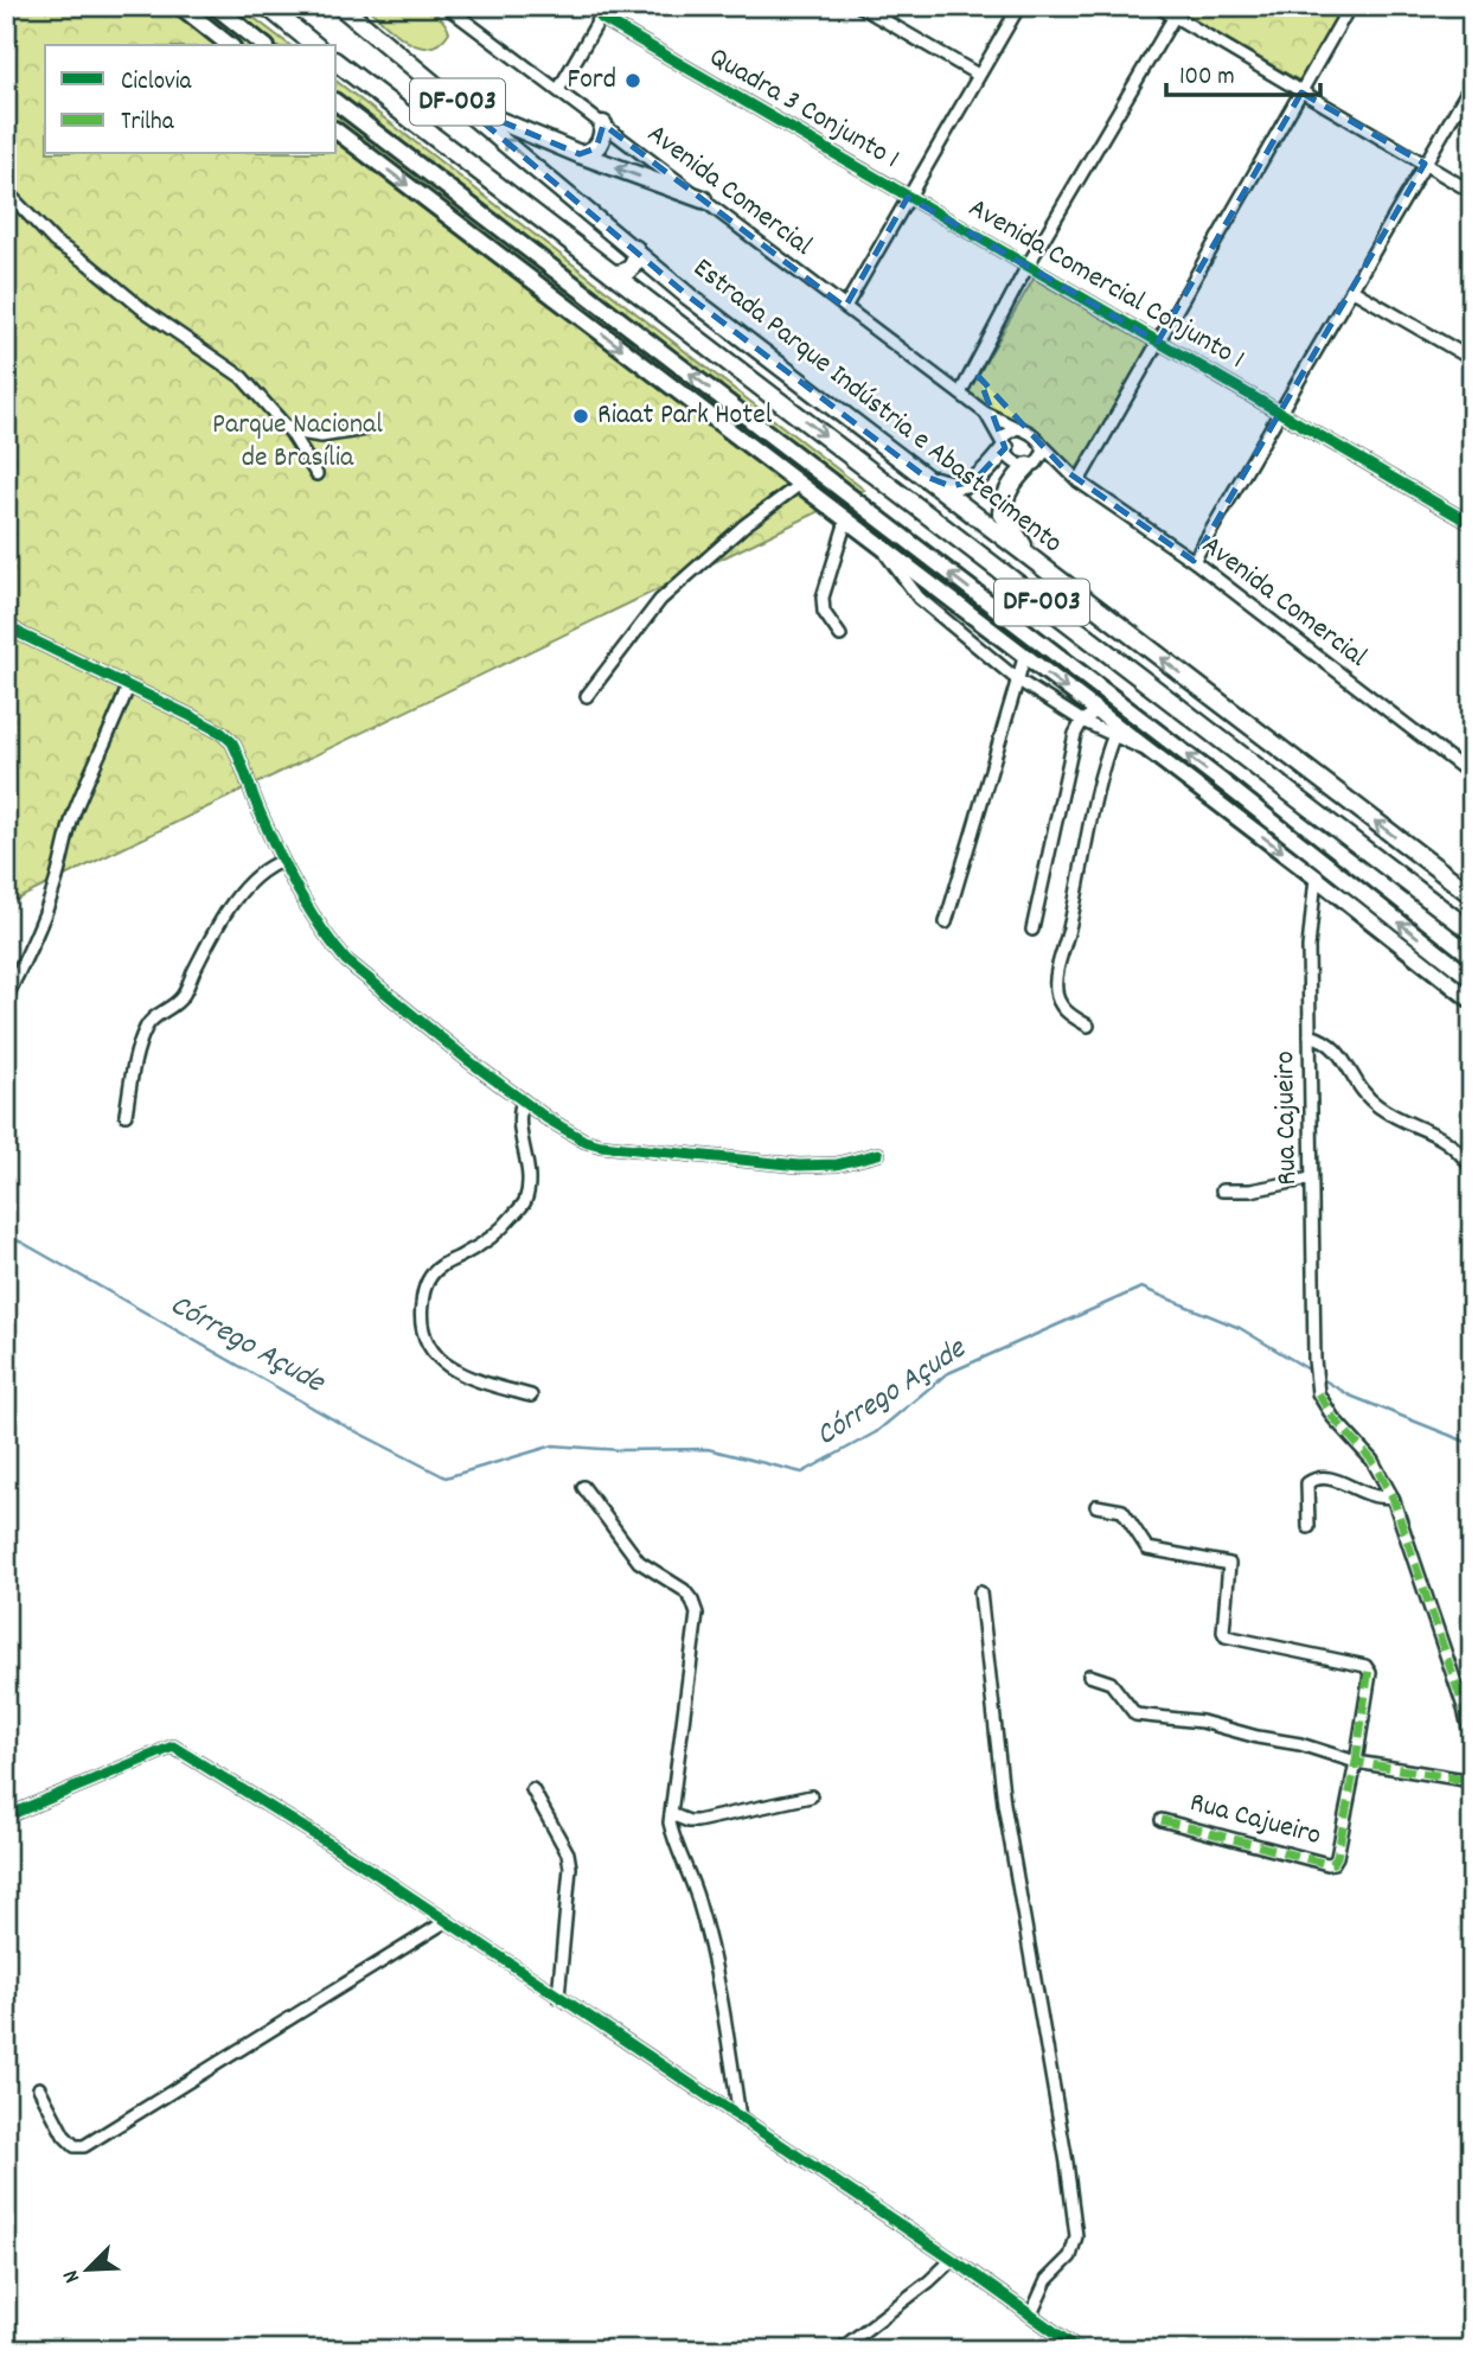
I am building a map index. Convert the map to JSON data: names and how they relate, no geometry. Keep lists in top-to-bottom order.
{
  "streets": {
    "highway": ["DF-003", "Estrada Parque Indústria e Abastecimento"],
    "street": [
      "Quadra 3 Conjunto 1",
      "Avenida Comercial",
      "Avenida Comercial Conjunto 1",
      "Rua Cajueiro"
    ]
  },
  "crossings": [
    ["Quadra 3 Conjunto 1", "Avenida Comercial Conjunto 1"]
  ],
  "water": ["Córrego Açude"],
  "parks": ["Parque Nacional de Brasília"],
  "places": ["Ford", "Riaat Park Hotel"],
  "legend": ["Ciclovia", "Trilha"],
  "scale_bar": "100 m",
  "north": "bottom left"
}
